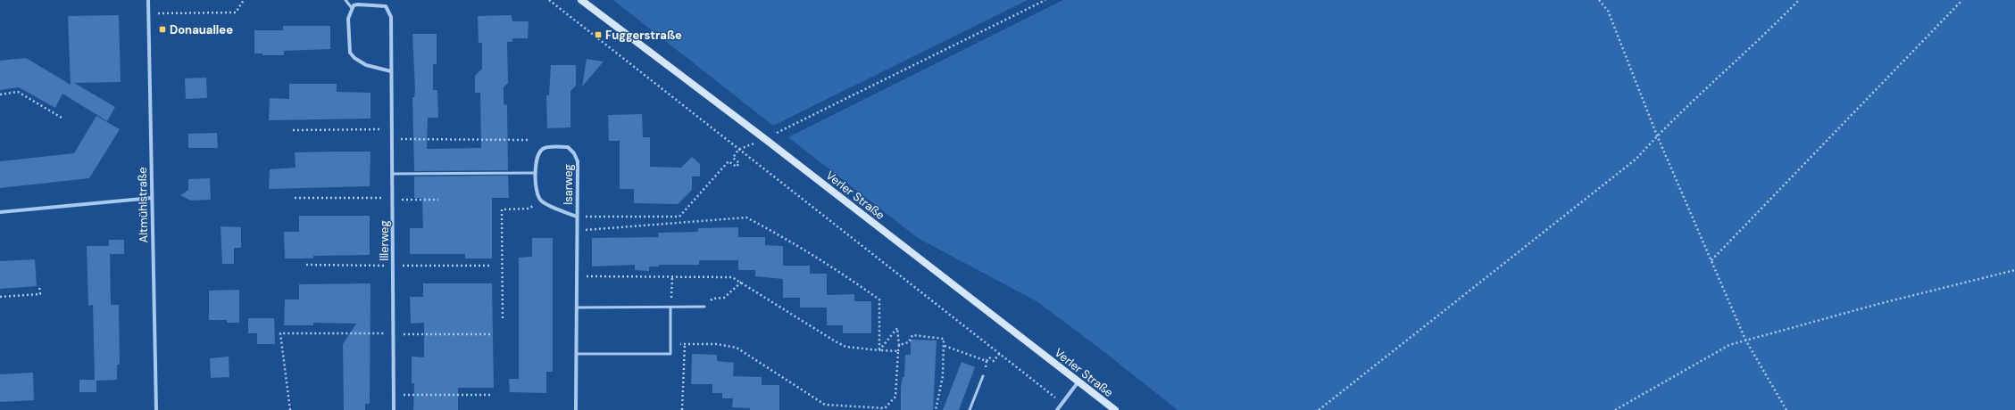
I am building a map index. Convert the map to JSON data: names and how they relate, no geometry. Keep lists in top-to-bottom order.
{
  "streets": {
    "main road": ["Verler Straße"],
    "street": ["Isarweg", "Altmühlstraße", "Illerweg"]
  },
  "places": {
    "transit": ["Donauallee", "Fuggerstraße"]
  }
}
